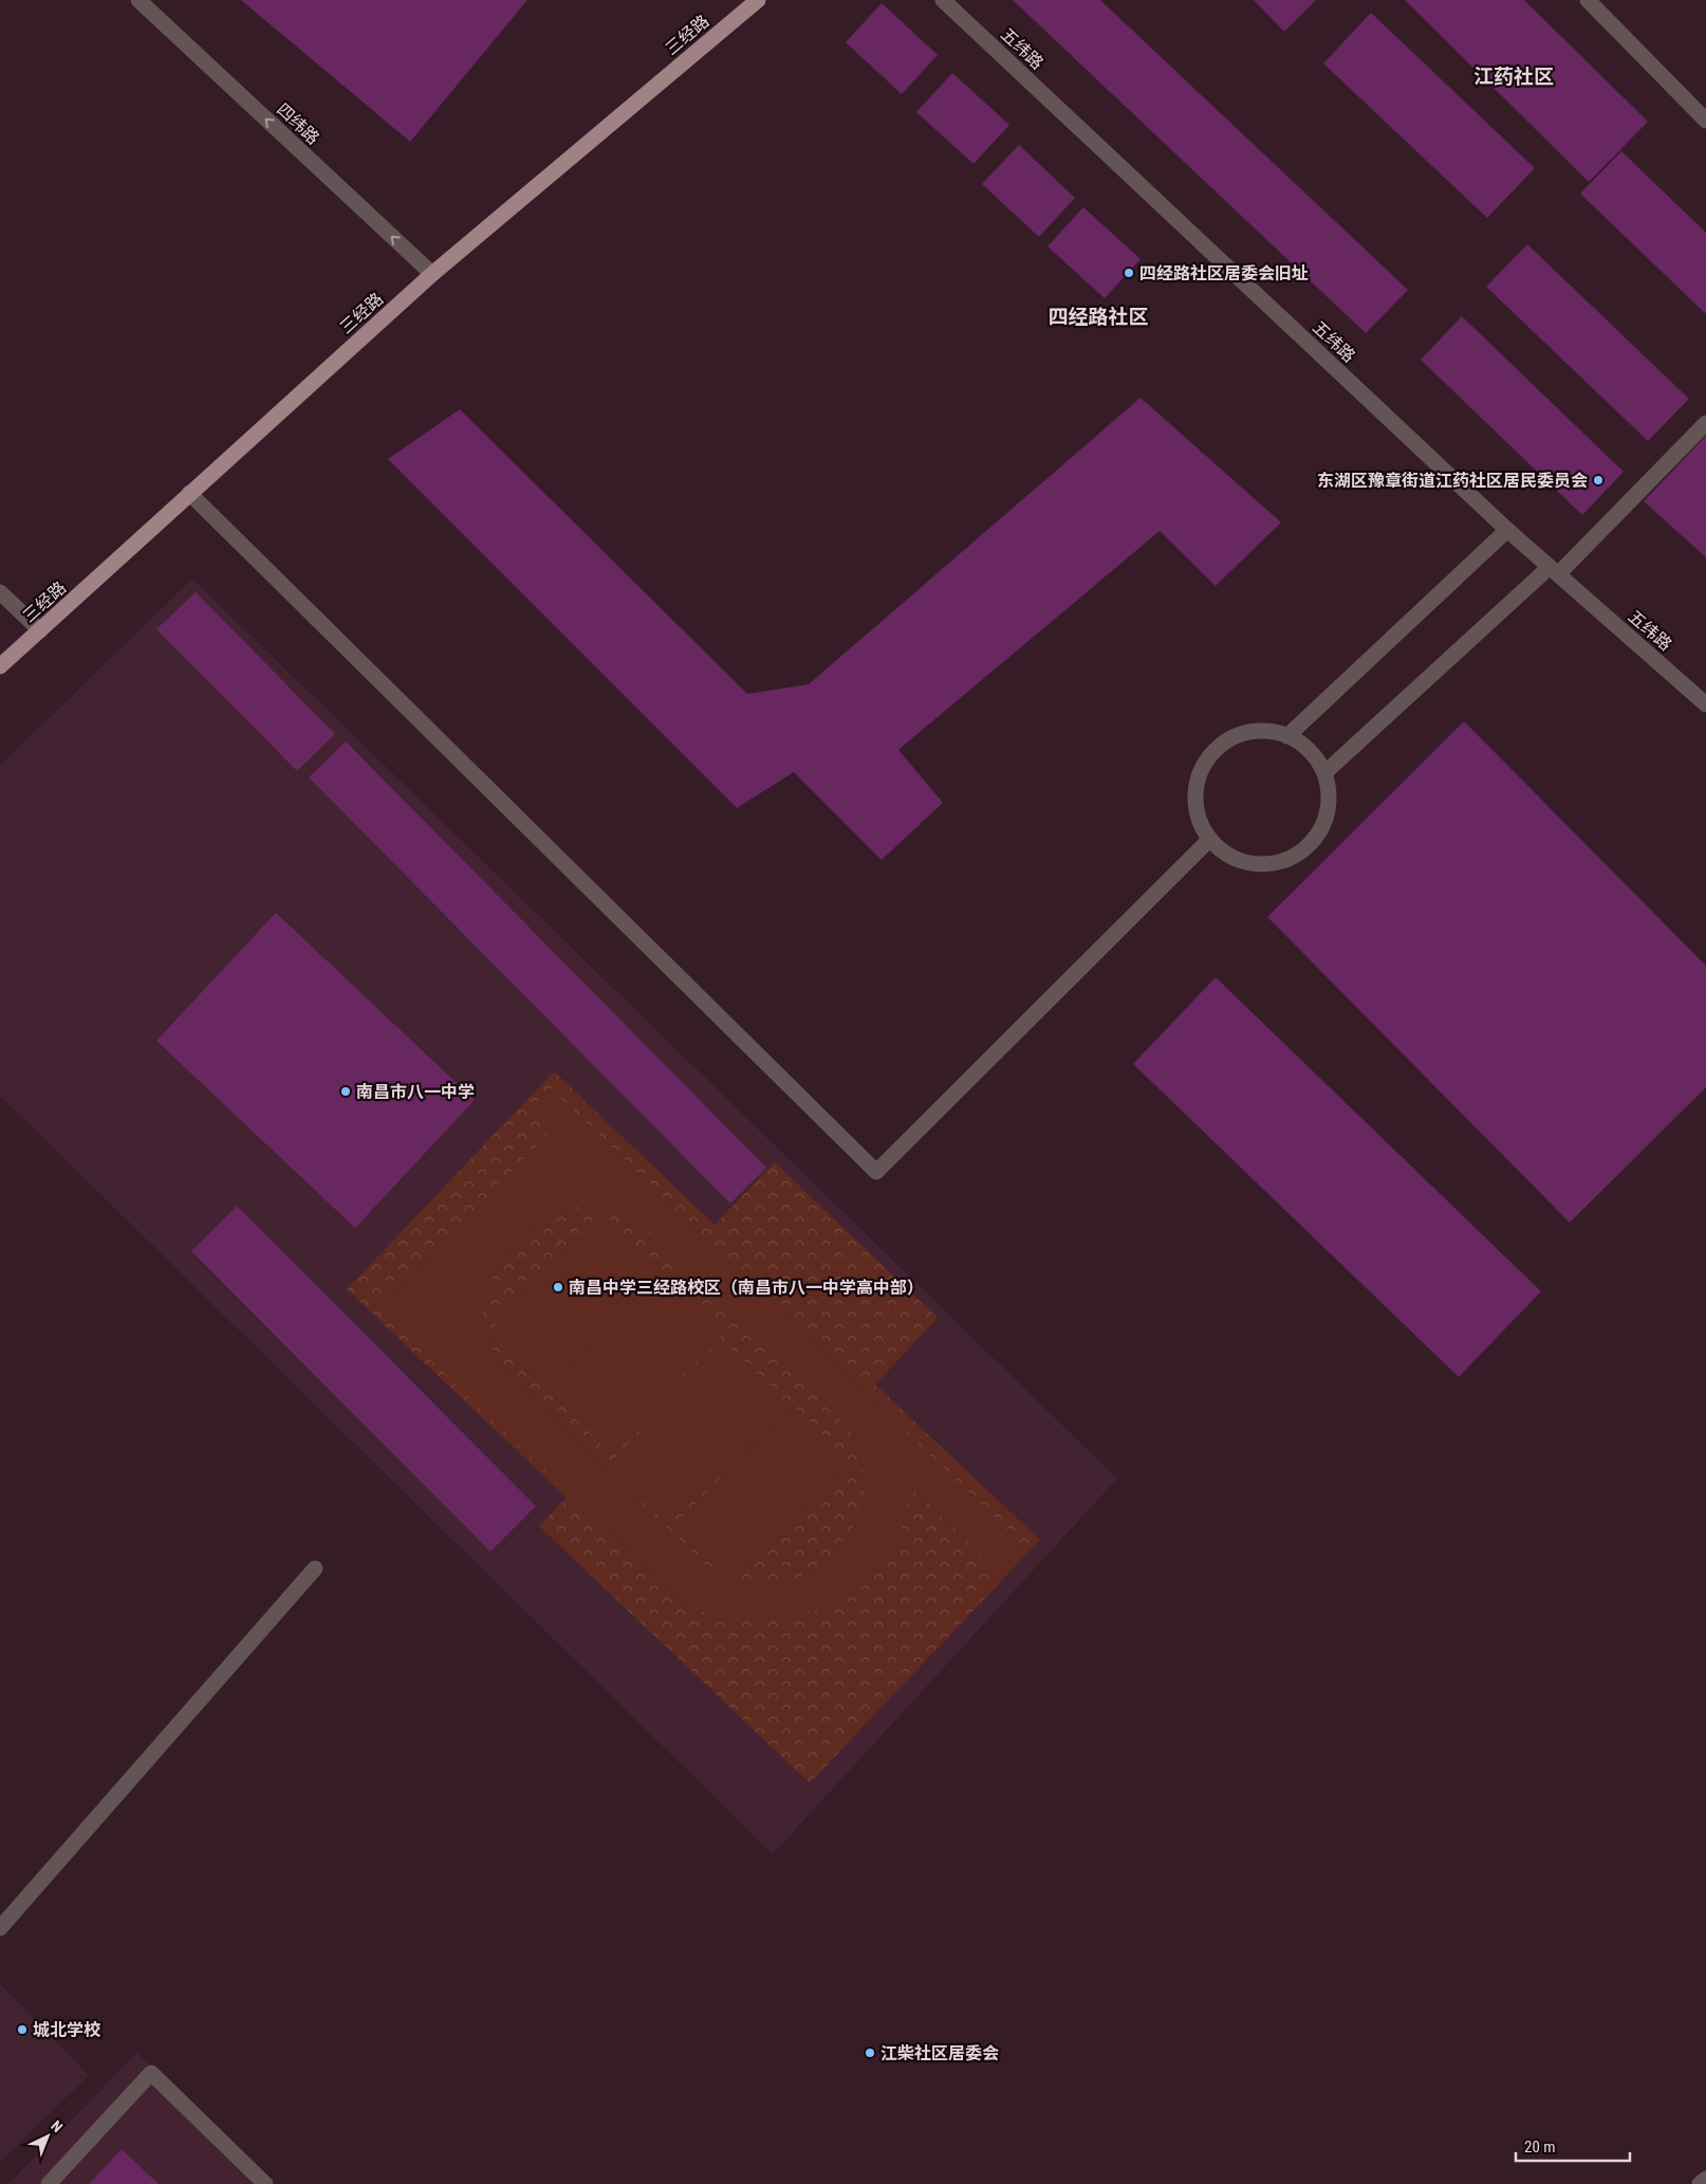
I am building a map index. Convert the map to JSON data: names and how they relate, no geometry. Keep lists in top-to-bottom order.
{
  "streets": {
    "main road": ["三经路"],
    "street": ["五纬路", "四纬路"]
  },
  "crossings": [
    ["三经路", "四纬路"]
  ],
  "one_way": ["四纬路"],
  "districts": ["江药社区", "四经路社区"],
  "places": [
    "四经路社区居委会旧址",
    "东湖区豫章街道江药社区居民委员会",
    "南昌市八一中学",
    "南昌中学三经路校区（南昌市八一中学高中部）",
    "城北学校",
    "江柴社区居委会"
  ],
  "scale_bar": "20 m",
  "north": "top right"
}
